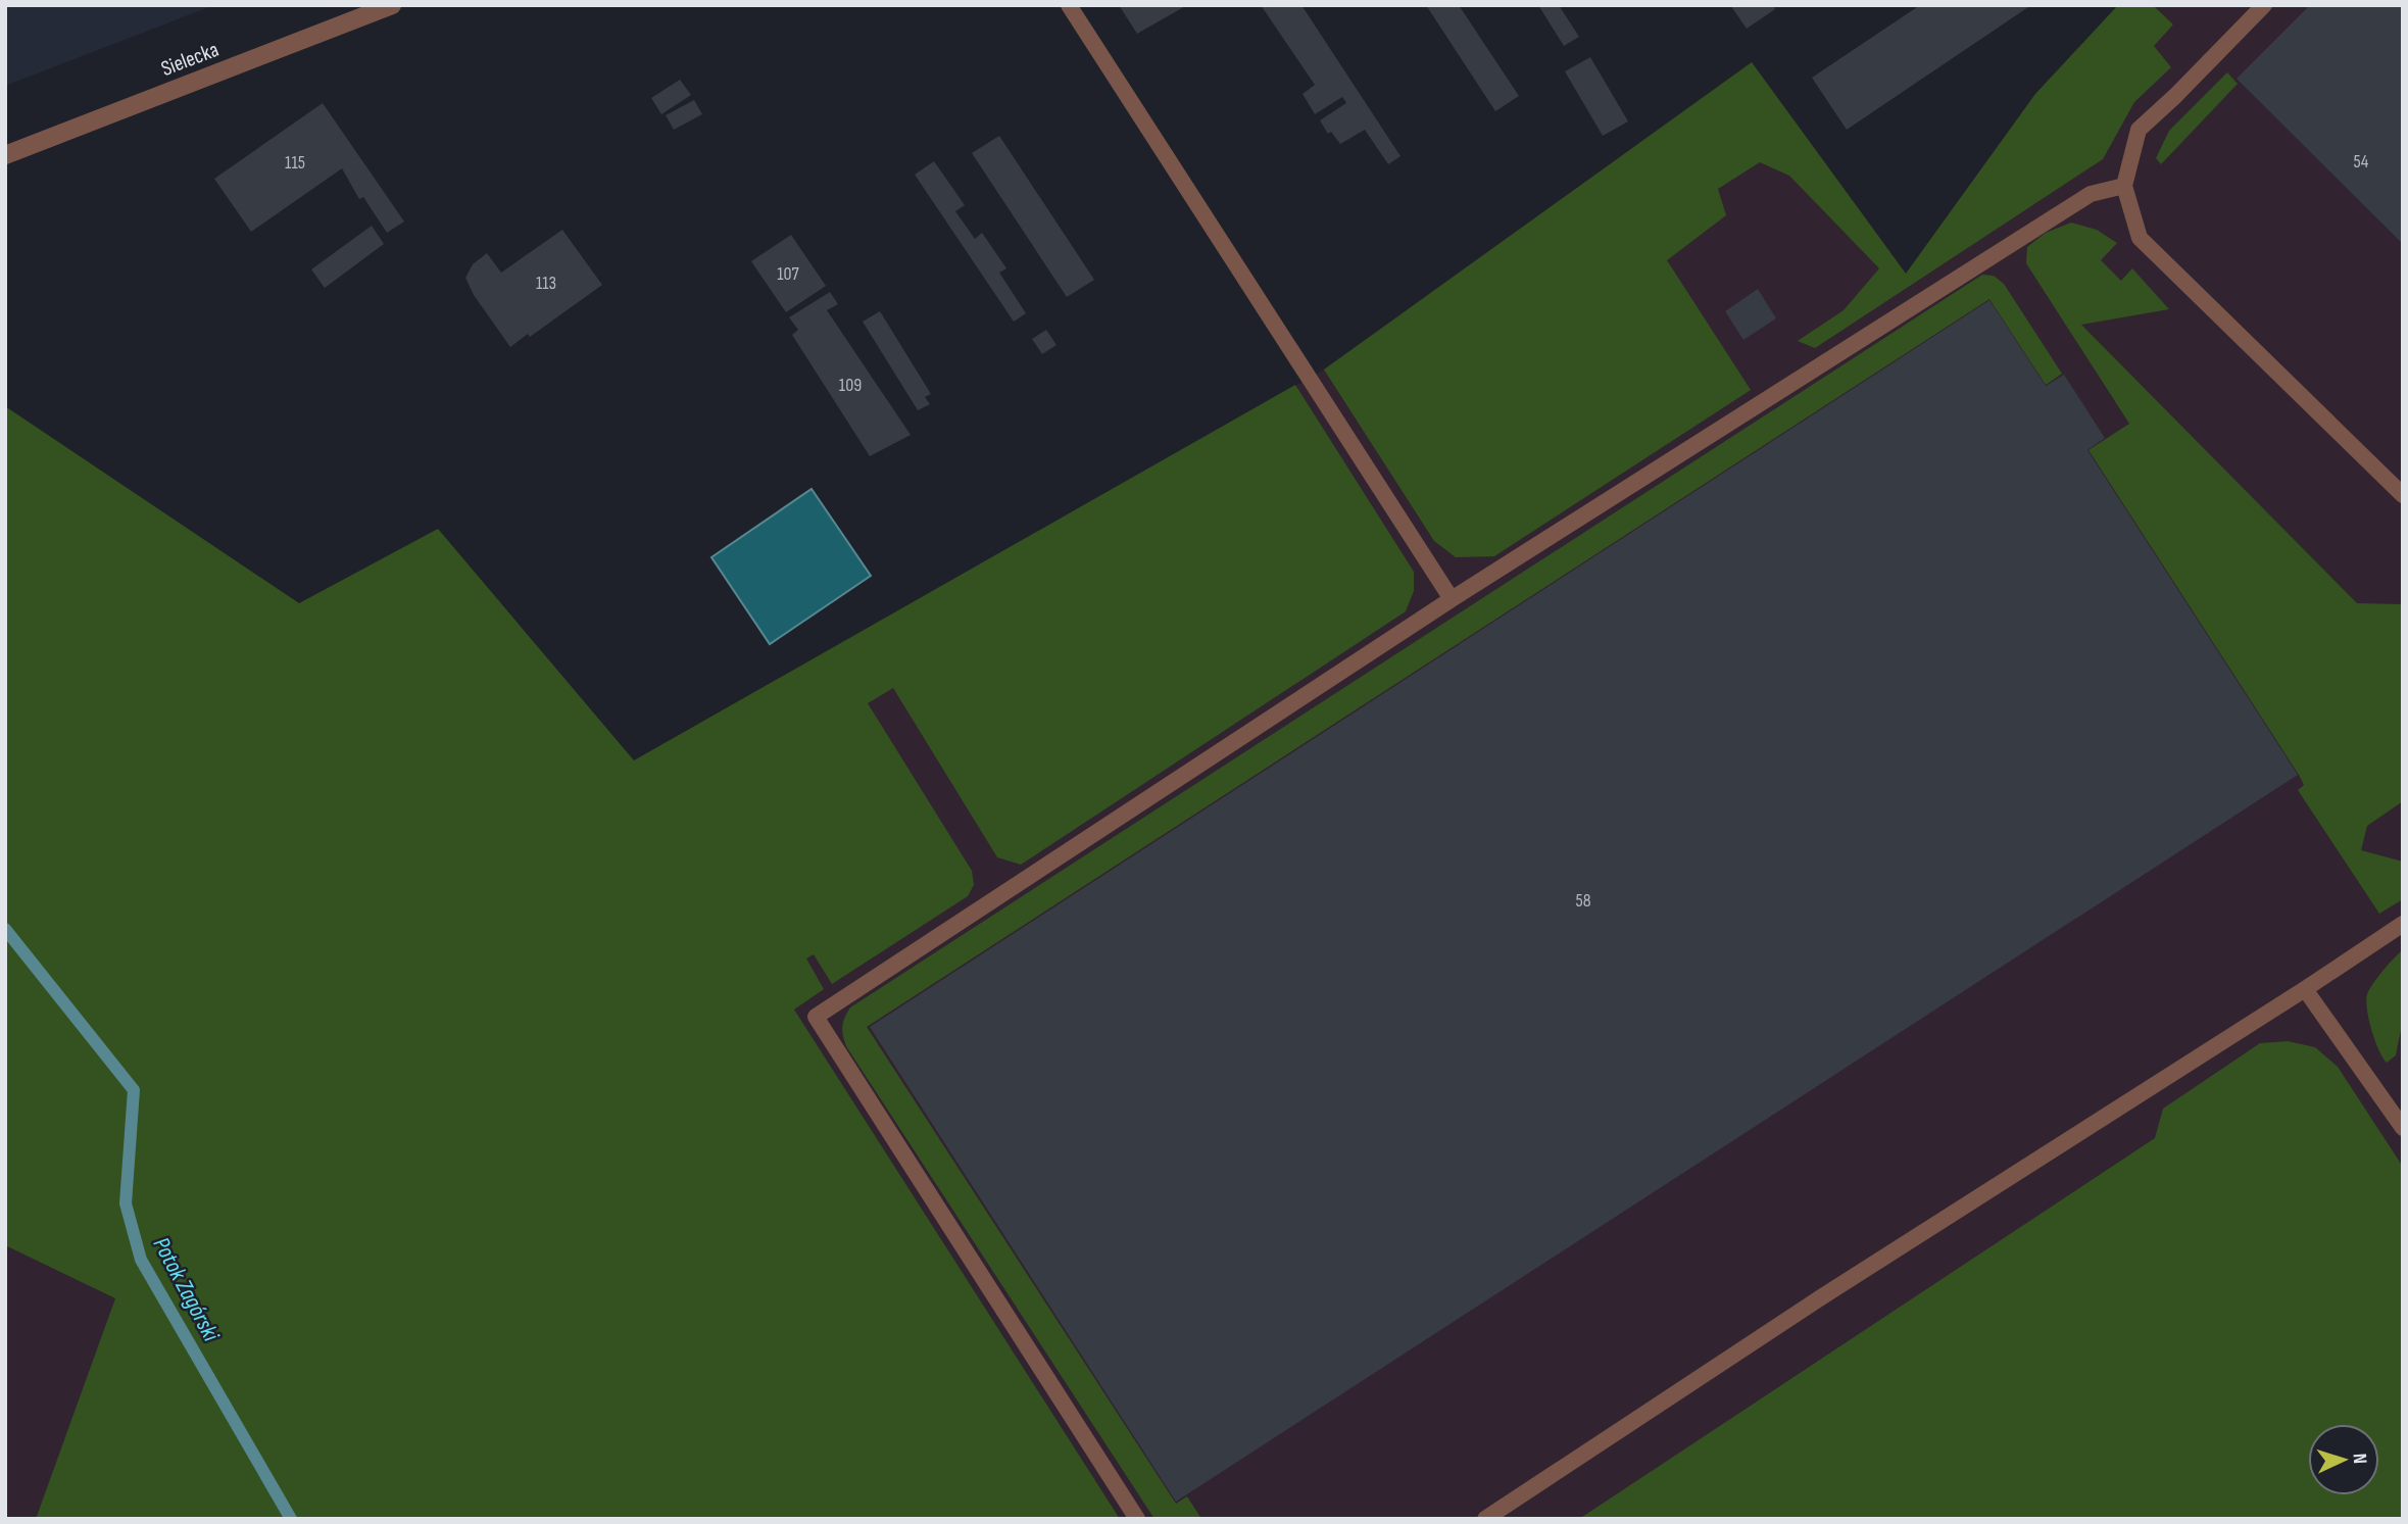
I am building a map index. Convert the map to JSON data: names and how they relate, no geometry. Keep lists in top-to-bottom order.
{
  "streets": {
    "street": ["Sielecka"]
  },
  "water": ["Potok Zagórski"],
  "house_numbers": [
    "54",
    "115",
    "107",
    "113",
    "109",
    "58"
  ],
  "north": "right"
}
